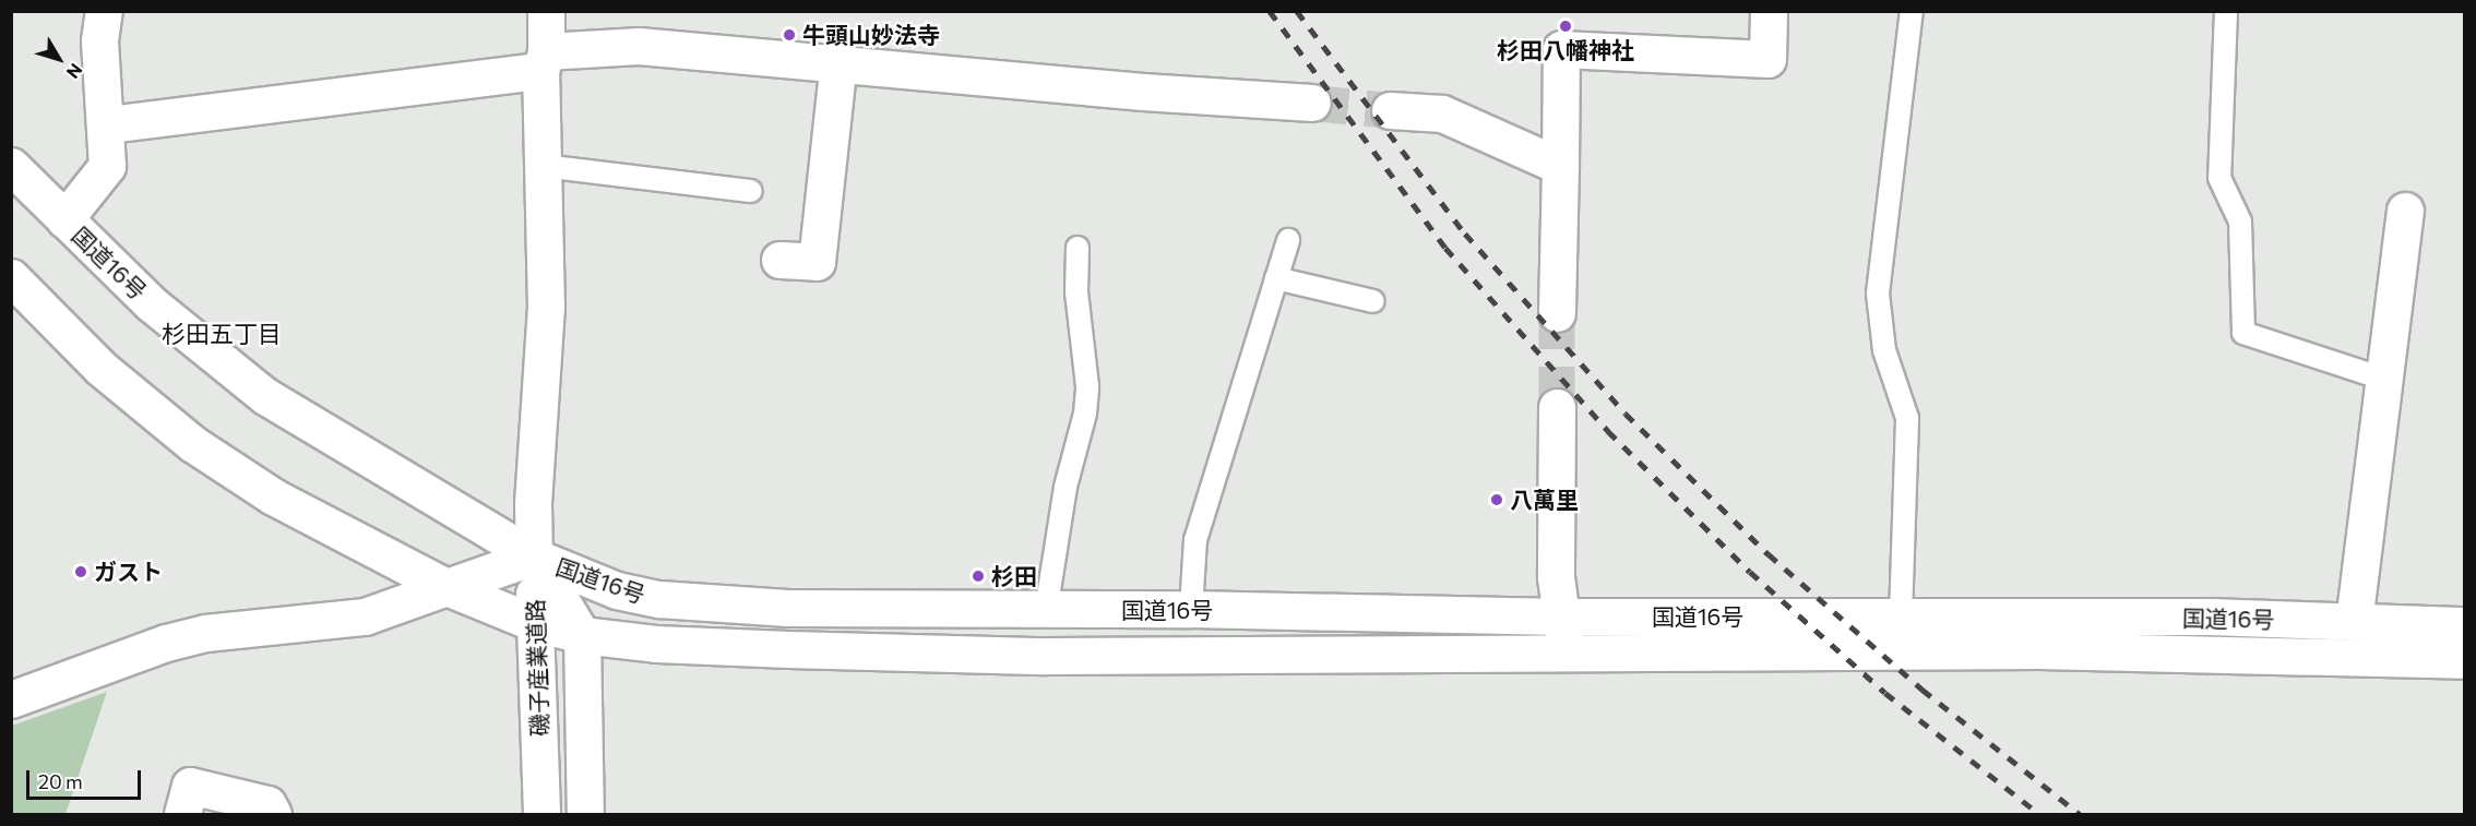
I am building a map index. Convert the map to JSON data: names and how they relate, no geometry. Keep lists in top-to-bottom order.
{
  "streets": {
    "main road": ["国道16号", "磯子産業道路"]
  },
  "crossings": [
    ["国道16号", "磯子産業道路"]
  ],
  "districts": ["杉田五丁目"],
  "places": [
    "杉田八幡神社",
    "牛頭山妙法寺",
    "八萬里",
    "ガスト",
    "杉田"
  ],
  "scale_bar": "20 m",
  "north": "bottom right"
}
